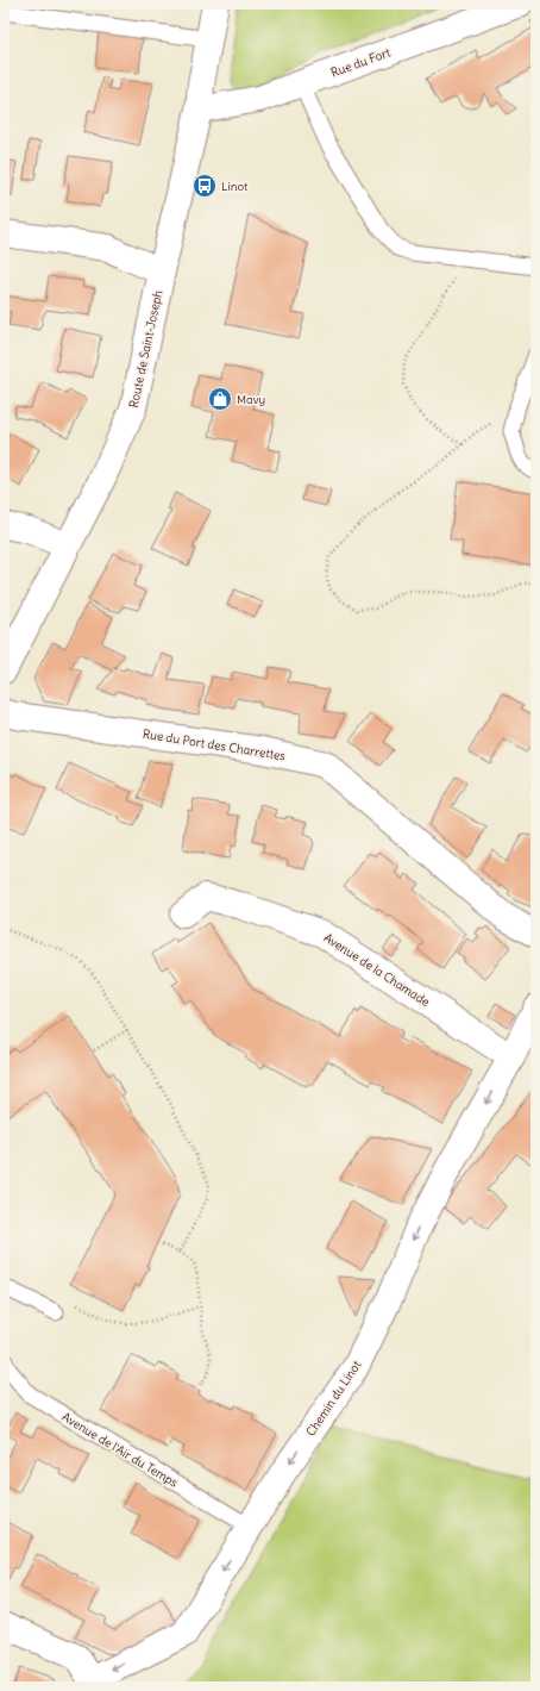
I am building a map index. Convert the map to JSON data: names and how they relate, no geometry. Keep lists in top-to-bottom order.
{
  "streets": {
    "street": [
      "Rue du Fort",
      "Route de Saint-Joseph",
      "Rue du Port des Charrettes",
      "Avenue de la Chamade",
      "Chemin du Linot"
    ],
    "lane": ["Avenue de l'Air du Temps"]
  },
  "crossings": [
    ["Rue du Fort", "Route de Saint-Joseph"],
    ["Avenue de la Chamade", "Chemin du Linot"],
    ["Chemin du Linot", "Avenue de l'Air du Temps"]
  ],
  "one_way": ["Chemin du Linot"],
  "places": {
    "bus stop": ["Linot"],
    "shop": ["Mavy"]
  }
}
